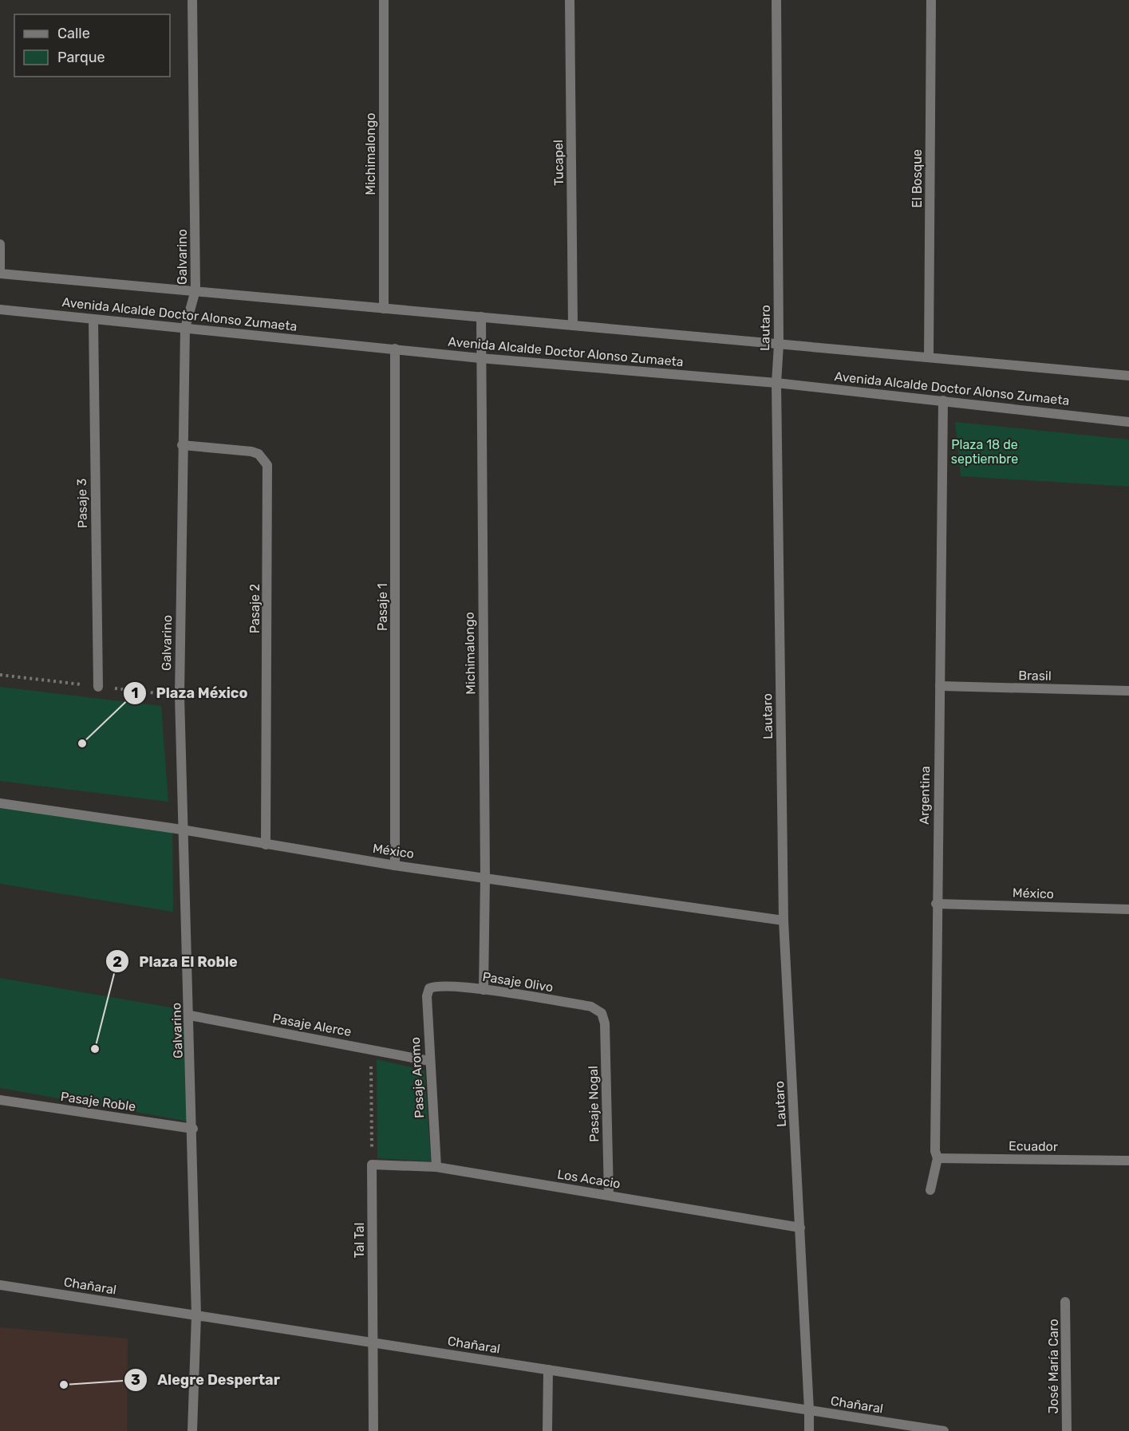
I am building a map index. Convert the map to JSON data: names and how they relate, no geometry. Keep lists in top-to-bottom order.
{
  "streets": {
    "street": [
      "Michimalongo",
      "Tucapel",
      "El Bosque",
      "Galvarino",
      "Avenida Alcalde Doctor Alonso Zumaeta",
      "Lautaro",
      "Pasaje 3",
      "Pasaje 1",
      "Pasaje 2",
      "Brasil",
      "Argentina",
      "México",
      "Pasaje Olivo",
      "Pasaje Alerce",
      "Pasaje Aromo",
      "Pasaje Roble",
      "Pasaje Nogal",
      "Ecuador",
      "Los Acacio",
      "Tal Tal",
      "Chañaral",
      "José María Caro"
    ]
  },
  "crossings": [
    ["Michimalongo", "Avenida Alcalde Doctor Alonso Zumaeta"],
    ["Michimalongo", "México"],
    ["Michimalongo", "Pasaje Olivo"],
    ["Tucapel", "Avenida Alcalde Doctor Alonso Zumaeta"],
    ["El Bosque", "Avenida Alcalde Doctor Alonso Zumaeta"],
    ["Galvarino", "Avenida Alcalde Doctor Alonso Zumaeta"],
    ["Galvarino", "Pasaje 2"],
    ["Galvarino", "México"],
    ["Galvarino", "Pasaje Alerce"],
    ["Galvarino", "Pasaje Roble"],
    ["Galvarino", "Chañaral"],
    ["Avenida Alcalde Doctor Alonso Zumaeta", "Lautaro"],
    ["Avenida Alcalde Doctor Alonso Zumaeta", "Pasaje 3"],
    ["Avenida Alcalde Doctor Alonso Zumaeta", "Pasaje 1"],
    ["Avenida Alcalde Doctor Alonso Zumaeta", "Argentina"],
    ["Lautaro", "México"],
    ["Lautaro", "Los Acacio"],
    ["Lautaro", "Chañaral"],
    ["Pasaje 1", "México"],
    ["Pasaje 2", "México"],
    ["Brasil", "Argentina"],
    ["Argentina", "México"],
    ["Argentina", "Ecuador"],
    ["Pasaje Olivo", "Pasaje Aromo"],
    ["Pasaje Olivo", "Pasaje Nogal"],
    ["Pasaje Alerce", "Pasaje Aromo"],
    ["Pasaje Aromo", "Los Acacio"],
    ["Pasaje Nogal", "Los Acacio"],
    ["Los Acacio", "Tal Tal"],
    ["Tal Tal", "Chañaral"]
  ],
  "parks": ["Plaza 18 de septiembre"],
  "places": ["Plaza México", "Plaza El Roble", "Alegre Despertar"],
  "legend": ["Calle", "Parque"]
}
